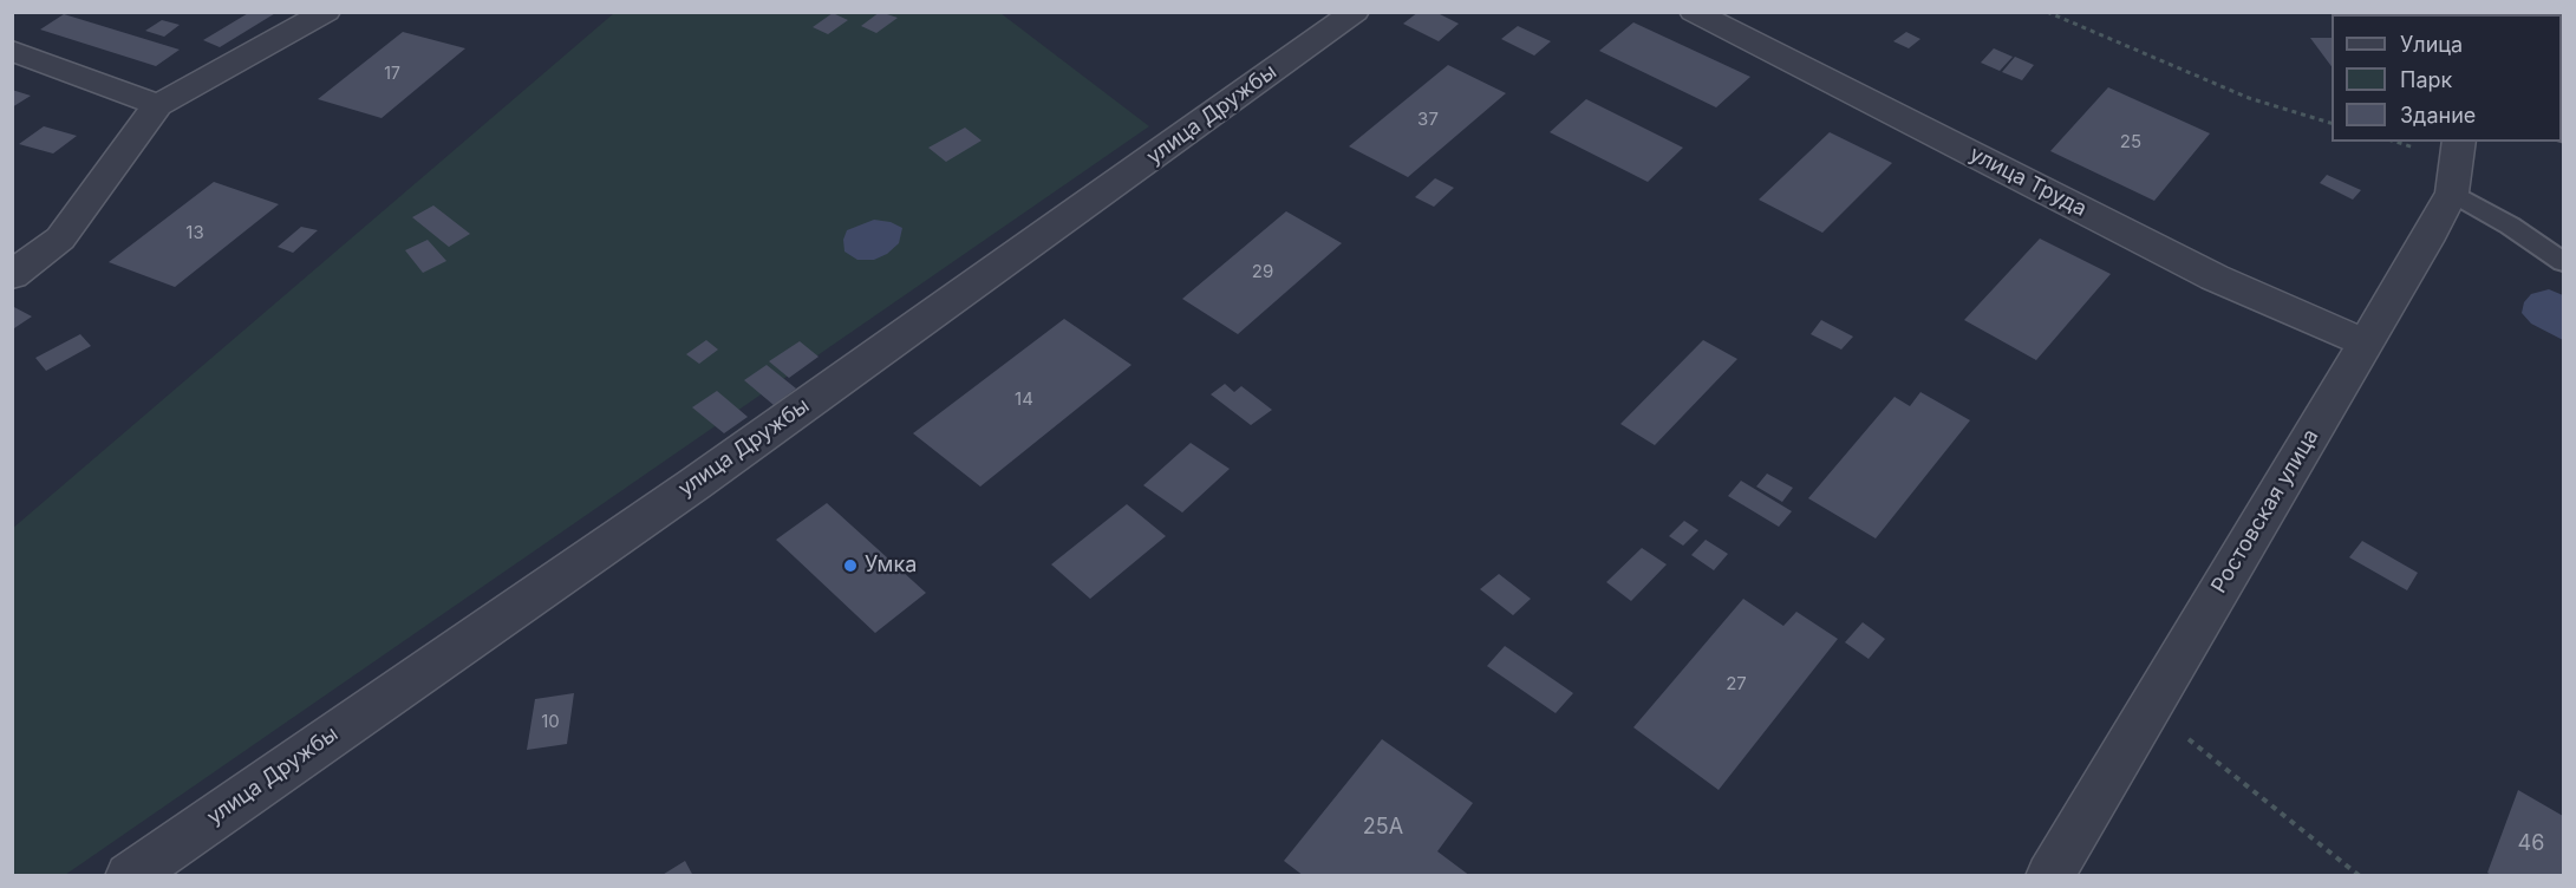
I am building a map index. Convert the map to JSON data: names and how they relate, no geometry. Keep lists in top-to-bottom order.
{
  "streets": {
    "street": ["улица Дружбы", "улица Труда", "Ростовская улица"]
  },
  "crossings": [
    ["улица Труда", "Ростовская улица"]
  ],
  "places": ["Умка"],
  "house_numbers": [
    "17",
    "37",
    "25",
    "13",
    "29",
    "14",
    "27",
    "10",
    "25А",
    "46"
  ],
  "legend": ["Улица", "Парк", "Здание"]
}
